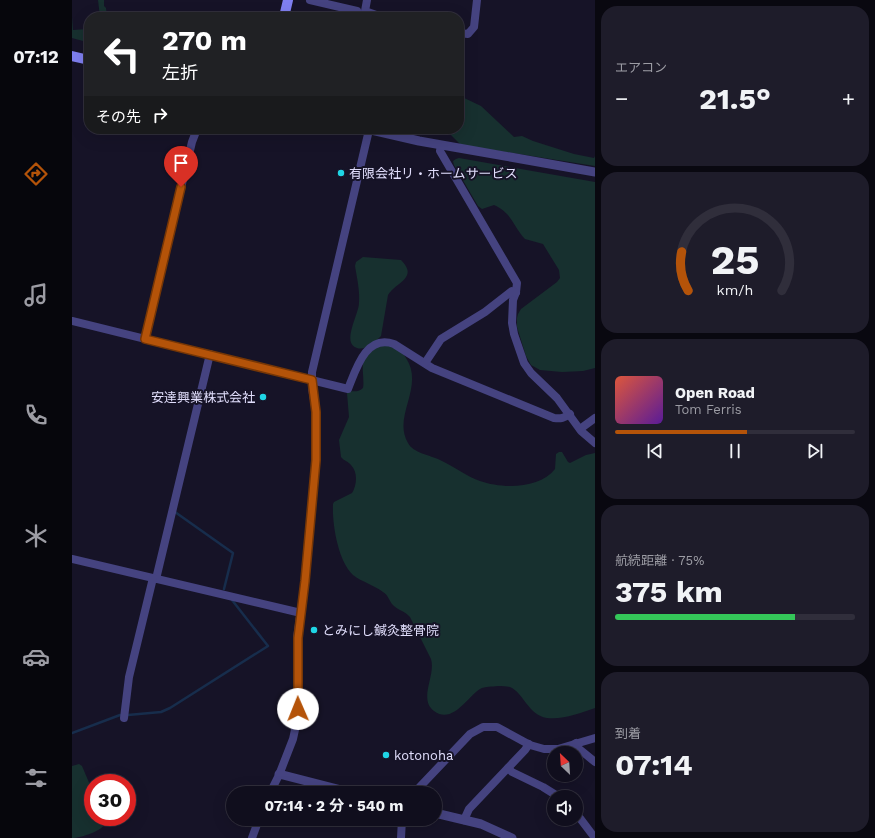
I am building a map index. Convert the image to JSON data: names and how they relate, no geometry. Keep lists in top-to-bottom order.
{
  "places": [
    "有限会社リ・ホームサービス",
    "安達興業株式会社",
    "とみにし鍼灸整骨院",
    "kotonoha"
  ],
  "north": "top left",
  "page": {
    "tabs": "07:12",
    "tile": [
      "エアコン",
      ["航続距離 · 75%", "375 km"],
      ["到着", "07:14"]
    ],
    "turn": ["270 m", "左折"],
    "heat": ["−", "21.5°", "+"],
    "then": "その先",
    "song": ["Open Road", "Tom Ferris"],
    "limit": "30",
    "trip": "07:14 · 2 分 · 540 m",
    "gauge": ["25", "km/h"]
  }
}
